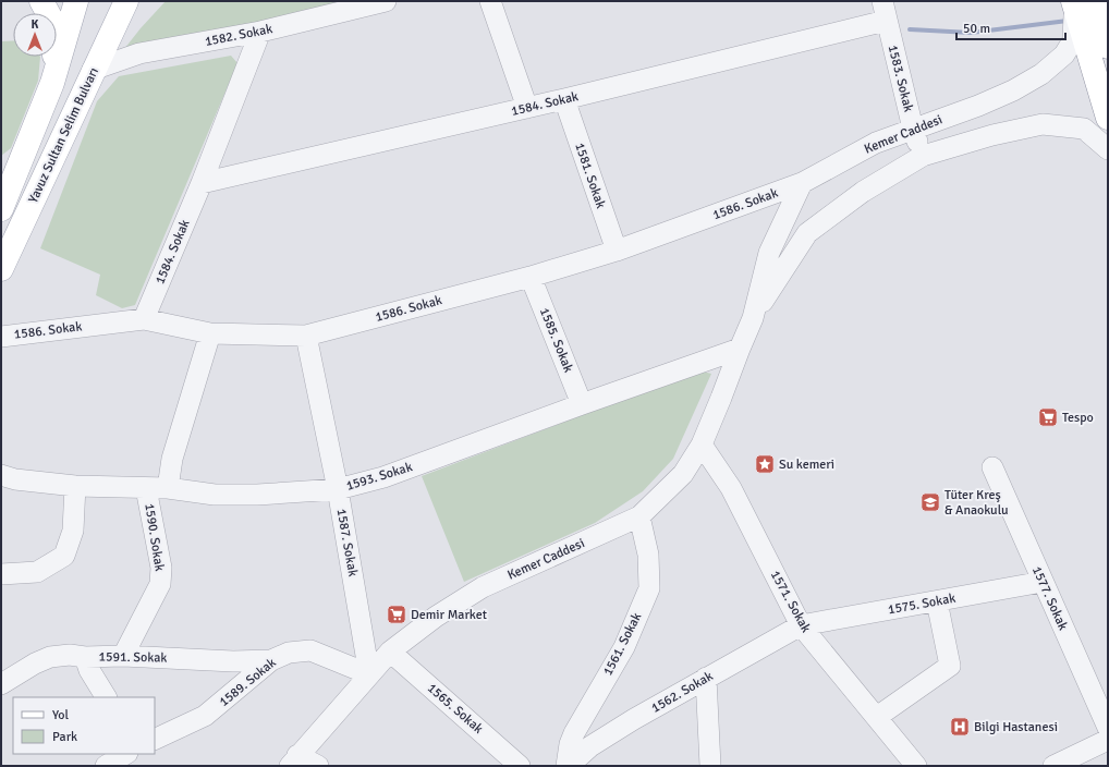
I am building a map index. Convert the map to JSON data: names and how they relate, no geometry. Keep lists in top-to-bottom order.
{
  "streets": {
    "main road": ["Yavuz Sultan Selim Bulvarı"],
    "street": [
      "1582. Sokak",
      "1583. Sokak",
      "1584. Sokak",
      "Kemer Caddesi",
      "1581. Sokak",
      "1586. Sokak",
      "1585. Sokak",
      "1593. Sokak",
      "1590. Sokak",
      "1587. Sokak",
      "1577. Sokak",
      "1571. Sokak",
      "1575. Sokak",
      "1561. Sokak",
      "1591. Sokak",
      "1589. Sokak",
      "1562. Sokak",
      "1565. Sokak"
    ]
  },
  "crossings": [
    ["1582. Sokak", "1584. Sokak"],
    ["1582. Sokak", "Yavuz Sultan Selim Bulvarı"],
    ["1583. Sokak", "1584. Sokak"],
    ["1583. Sokak", "Kemer Caddesi"],
    ["1584. Sokak", "1581. Sokak"],
    ["1584. Sokak", "1586. Sokak"],
    ["Kemer Caddesi", "1586. Sokak"],
    ["Kemer Caddesi", "1593. Sokak"],
    ["Kemer Caddesi", "1587. Sokak"],
    ["Kemer Caddesi", "1571. Sokak"],
    ["Kemer Caddesi", "1561. Sokak"],
    ["Kemer Caddesi", "1589. Sokak"],
    ["Kemer Caddesi", "1565. Sokak"],
    ["1581. Sokak", "1586. Sokak"],
    ["1586. Sokak", "1585. Sokak"],
    ["1586. Sokak", "1590. Sokak"],
    ["1586. Sokak", "1587. Sokak"],
    ["1585. Sokak", "1593. Sokak"],
    ["1593. Sokak", "1590. Sokak"],
    ["1593. Sokak", "1587. Sokak"],
    ["1590. Sokak", "1591. Sokak"],
    ["1587. Sokak", "1589. Sokak"],
    ["1577. Sokak", "1575. Sokak"],
    ["1571. Sokak", "1575. Sokak"],
    ["1571. Sokak", "1562. Sokak"],
    ["1575. Sokak", "1562. Sokak"],
    ["1561. Sokak", "1562. Sokak"],
    ["1591. Sokak", "1589. Sokak"]
  ],
  "places": {
    "supermarket": ["Tespo", "Demir Market"],
    "place": ["Su kemeri"],
    "school or university": ["Tüter Kreş & Anaokulu"],
    "hospital": ["Bilgi Hastanesi"]
  },
  "legend": ["Yol", "Park"],
  "scale_bar": "50 m",
  "north": "top"
}
